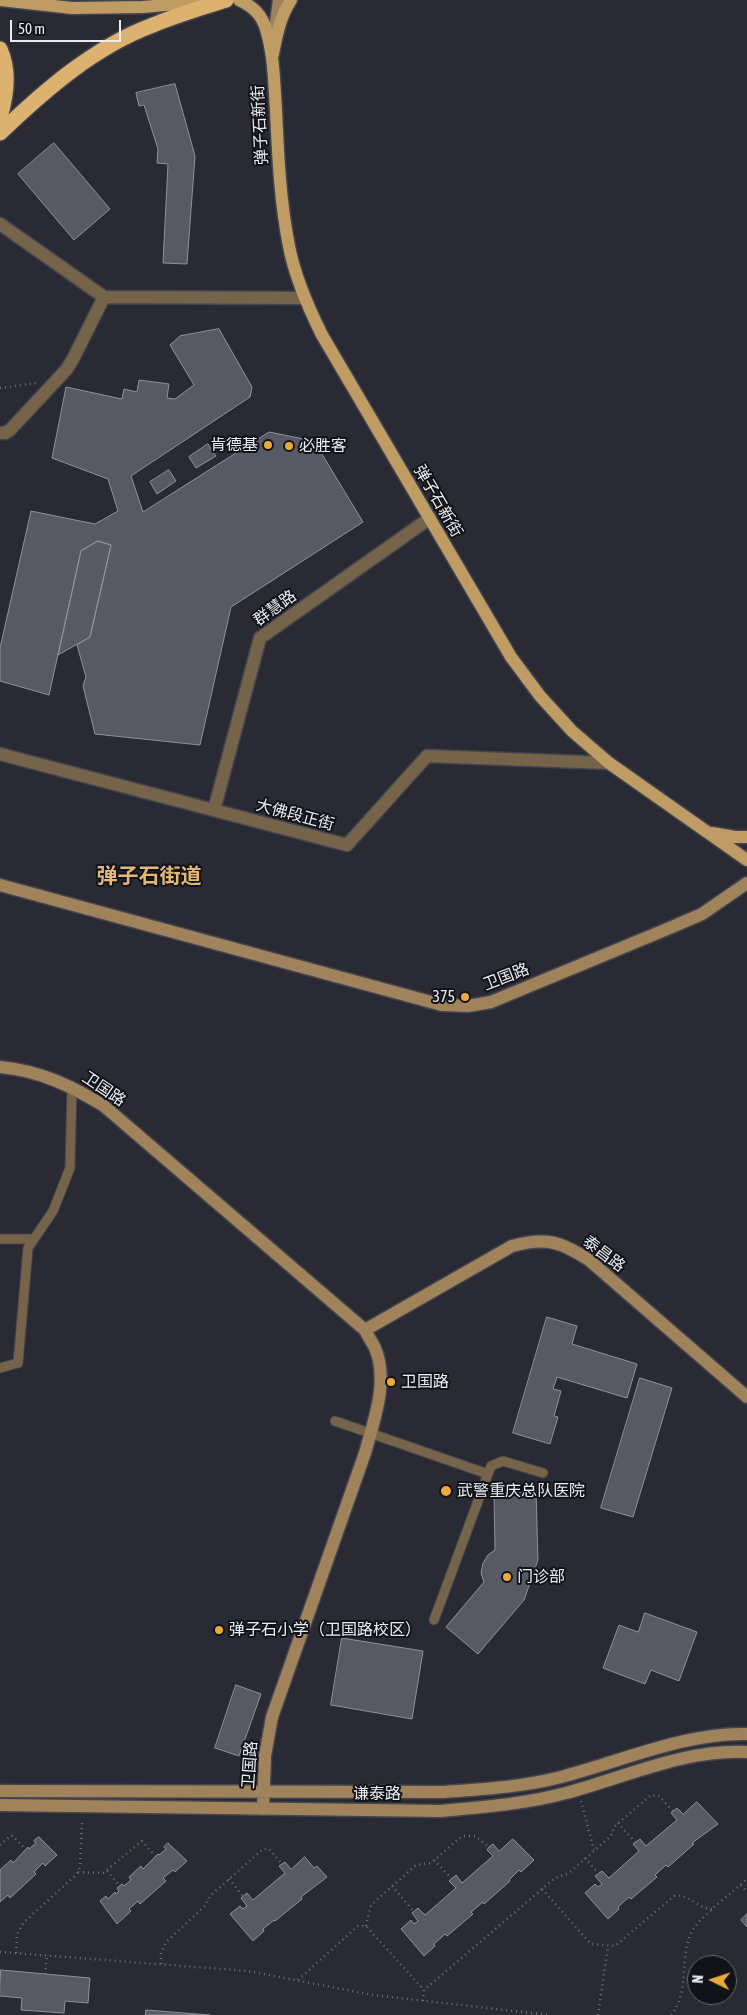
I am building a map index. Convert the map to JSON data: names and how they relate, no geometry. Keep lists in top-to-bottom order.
{
  "streets": {
    "main road": ["弹子石新街"],
    "street": [
      "群慧路",
      "大佛段正街",
      "卫国路",
      "泰昌路",
      "谦泰路"
    ]
  },
  "crossings": [
    ["弹子石新街", "群慧路"],
    ["弹子石新街", "大佛段正街"],
    ["群慧路", "大佛段正街"],
    ["卫国路", "泰昌路"],
    ["卫国路", "谦泰路"]
  ],
  "districts": ["弹子石街道"],
  "places": [
    "肯德基",
    "必胜客",
    "375",
    "卫国路",
    "武警重庆总队医院",
    "门诊部",
    "弹子石小学（卫国路校区）"
  ],
  "scale_bar": "50 m",
  "north": "left"
}
